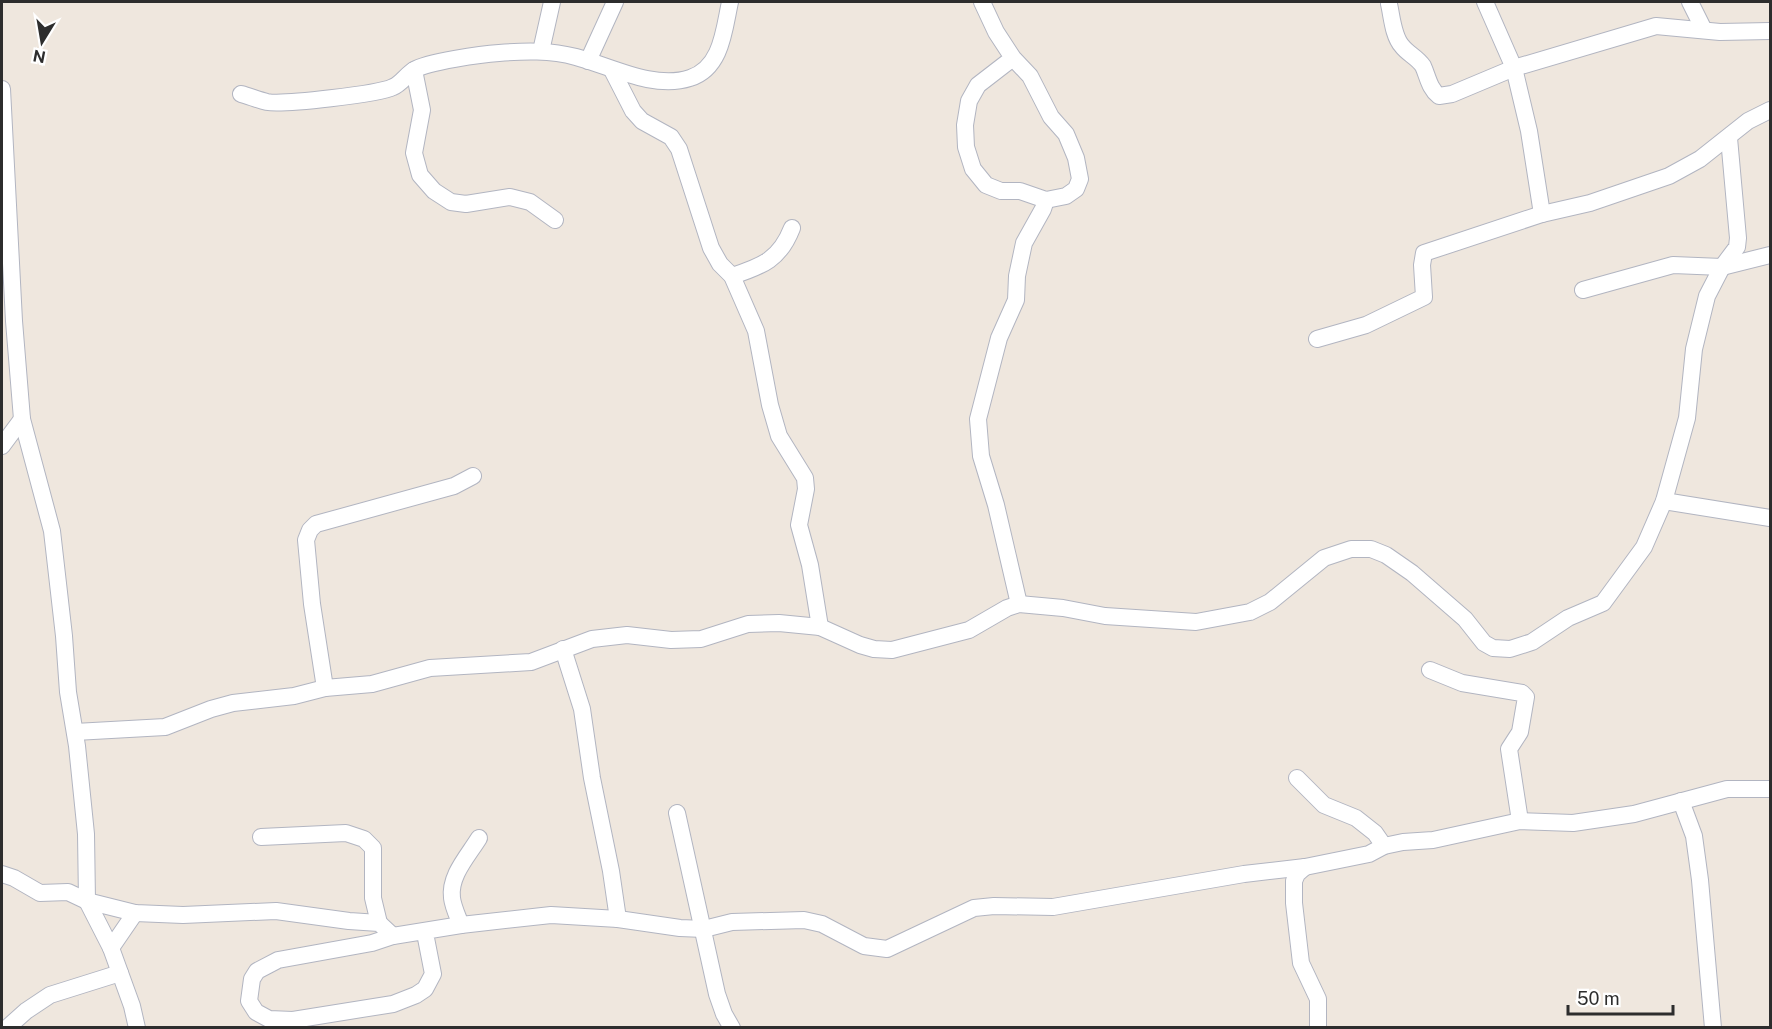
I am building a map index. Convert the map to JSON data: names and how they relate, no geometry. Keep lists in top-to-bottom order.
{
  "scale_bar": "50 m",
  "north": "bottom"
}
